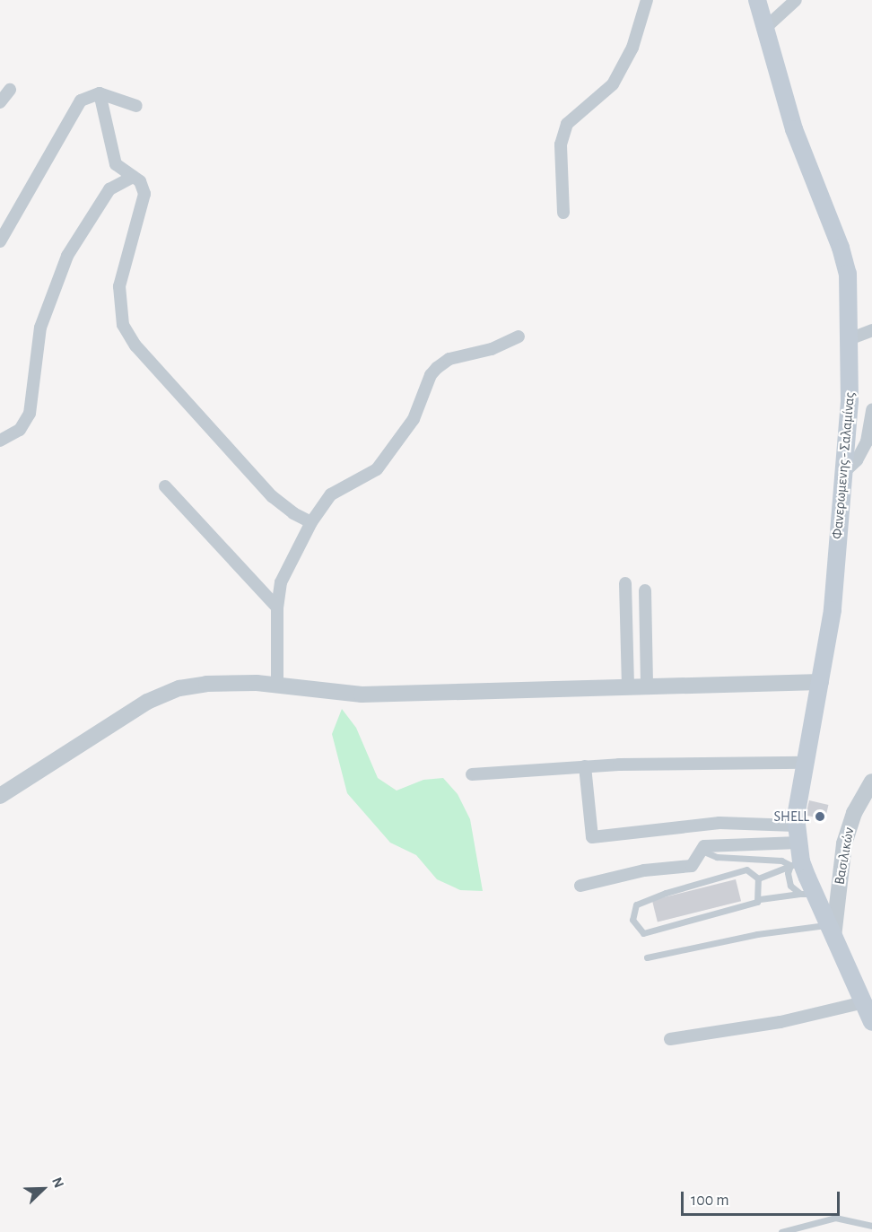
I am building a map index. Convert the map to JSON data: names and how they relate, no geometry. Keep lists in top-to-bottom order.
{
  "streets": {
    "main road": ["Φανερωμενης - Σαλαμίνας"],
    "street": ["Βασιλικών"]
  },
  "crossings": [
    ["Φανερωμενης - Σαλαμίνας", "Βασιλικών"]
  ],
  "places": ["SHELL"],
  "scale_bar": "100 m",
  "north": "top right"
}
